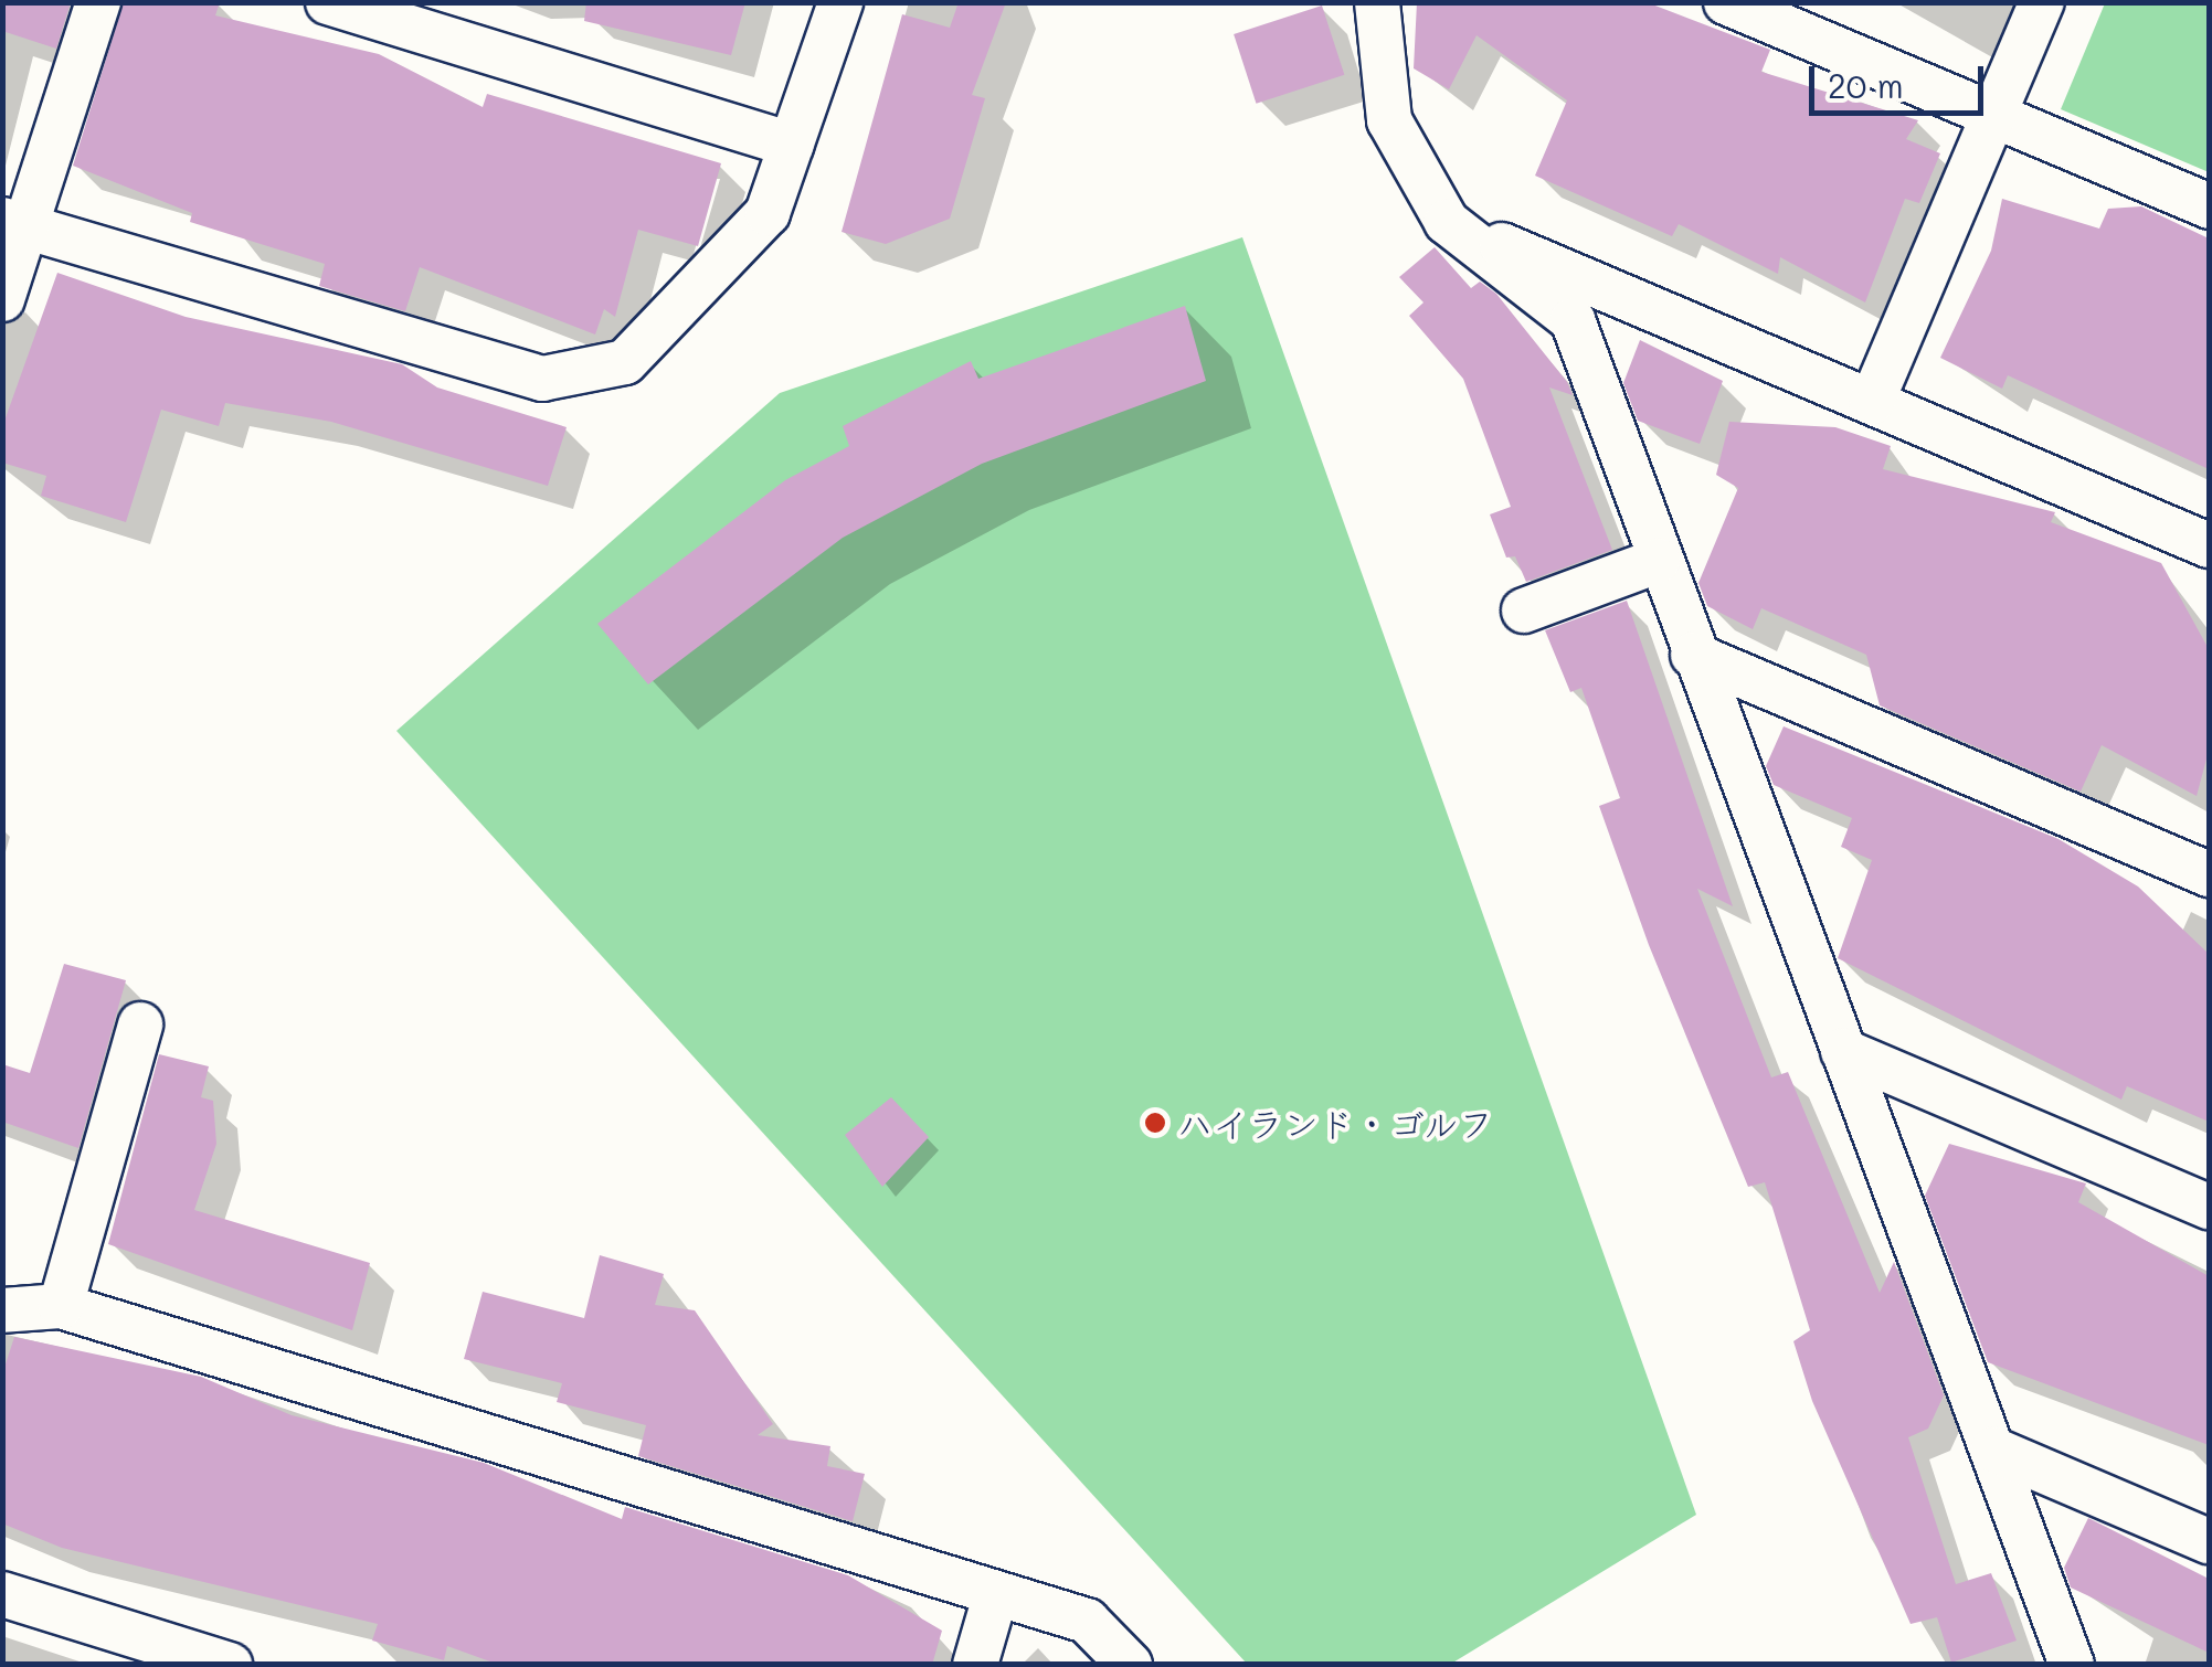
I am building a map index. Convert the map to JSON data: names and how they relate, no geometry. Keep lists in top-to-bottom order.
{
  "places": ["ハイランド・ゴルフ"],
  "scale_bar": "20 m"
}
